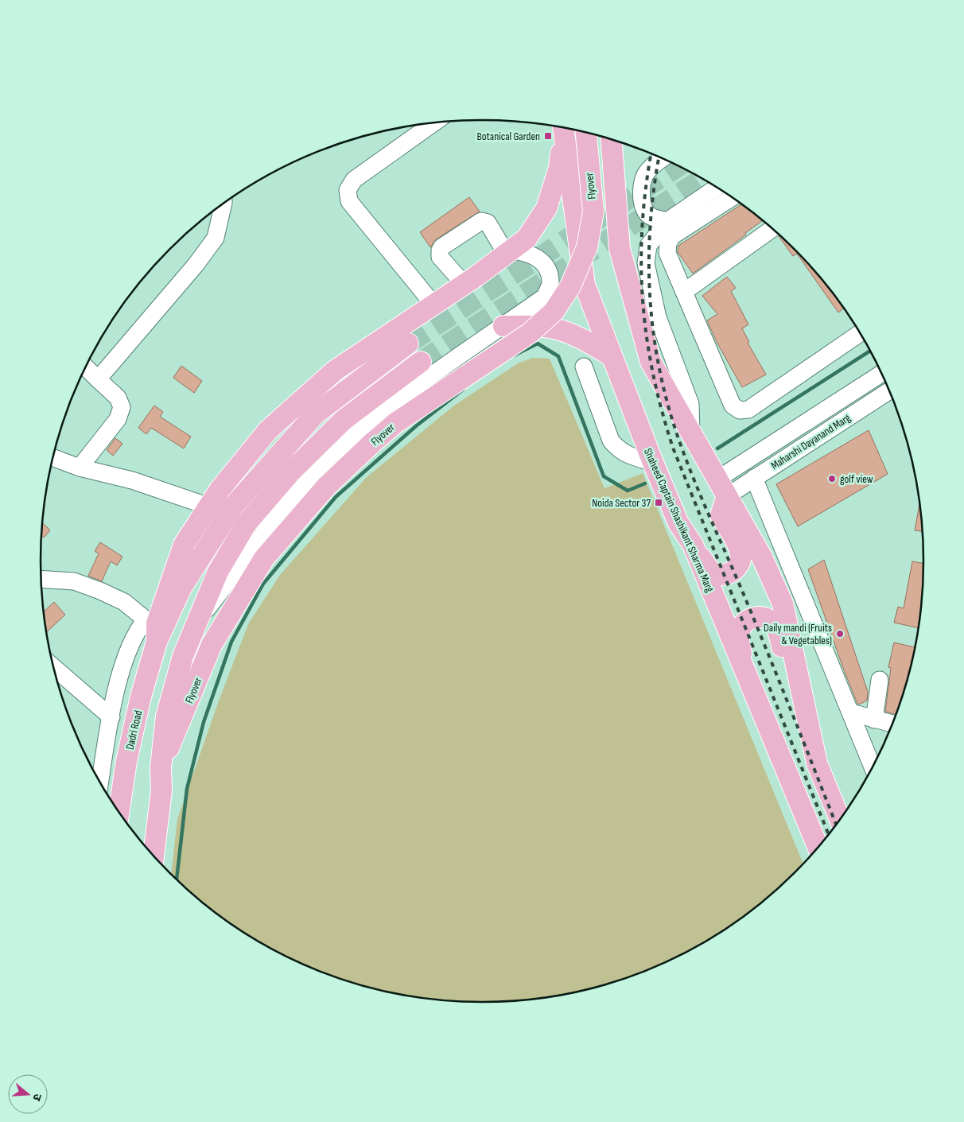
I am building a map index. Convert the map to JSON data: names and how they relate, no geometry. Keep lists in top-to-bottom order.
{
  "streets": {
    "main road": ["Flyover", "Shaheed Captain Shashikant Sharma Marg", "Dadri Road"],
    "street": ["Maharshi Dayanand Marg"]
  },
  "places": {
    "transit": ["Botanical Garden", "Noida Sector 37"],
    "other": ["golf view", "Daily mandi (Fruits & Vegetables)"]
  },
  "north": "right"
}
